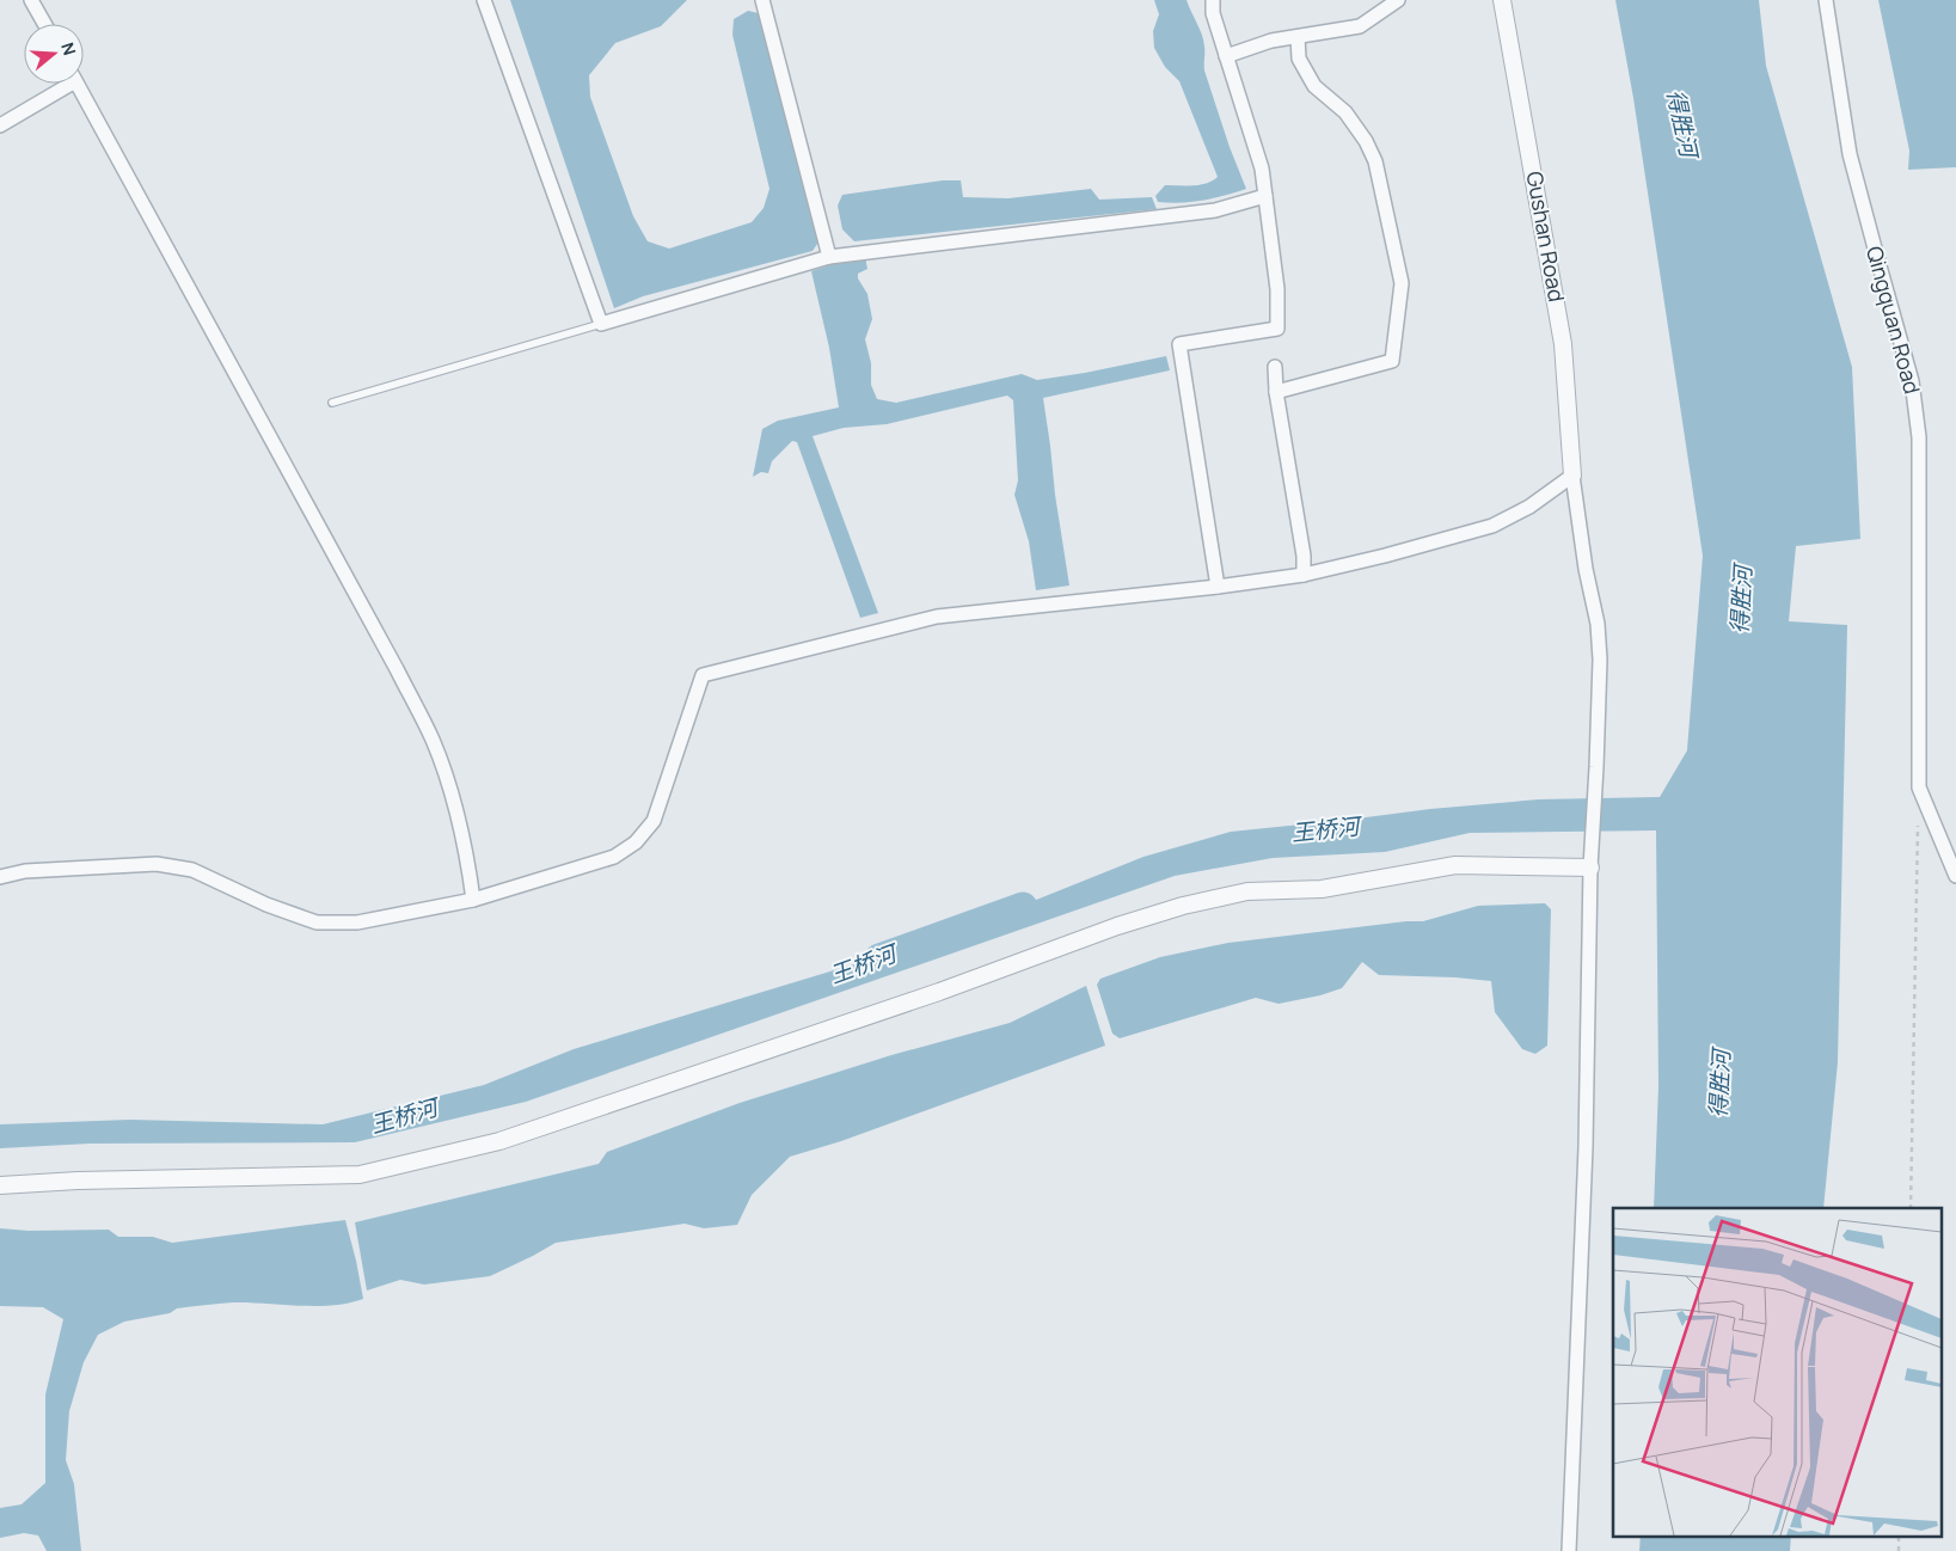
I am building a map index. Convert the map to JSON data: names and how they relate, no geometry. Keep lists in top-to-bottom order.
{
  "streets": {
    "street": ["Gushan Road", "Qingquan Road"]
  },
  "water": ["得胜河", "王桥河"],
  "north": "right"
}
